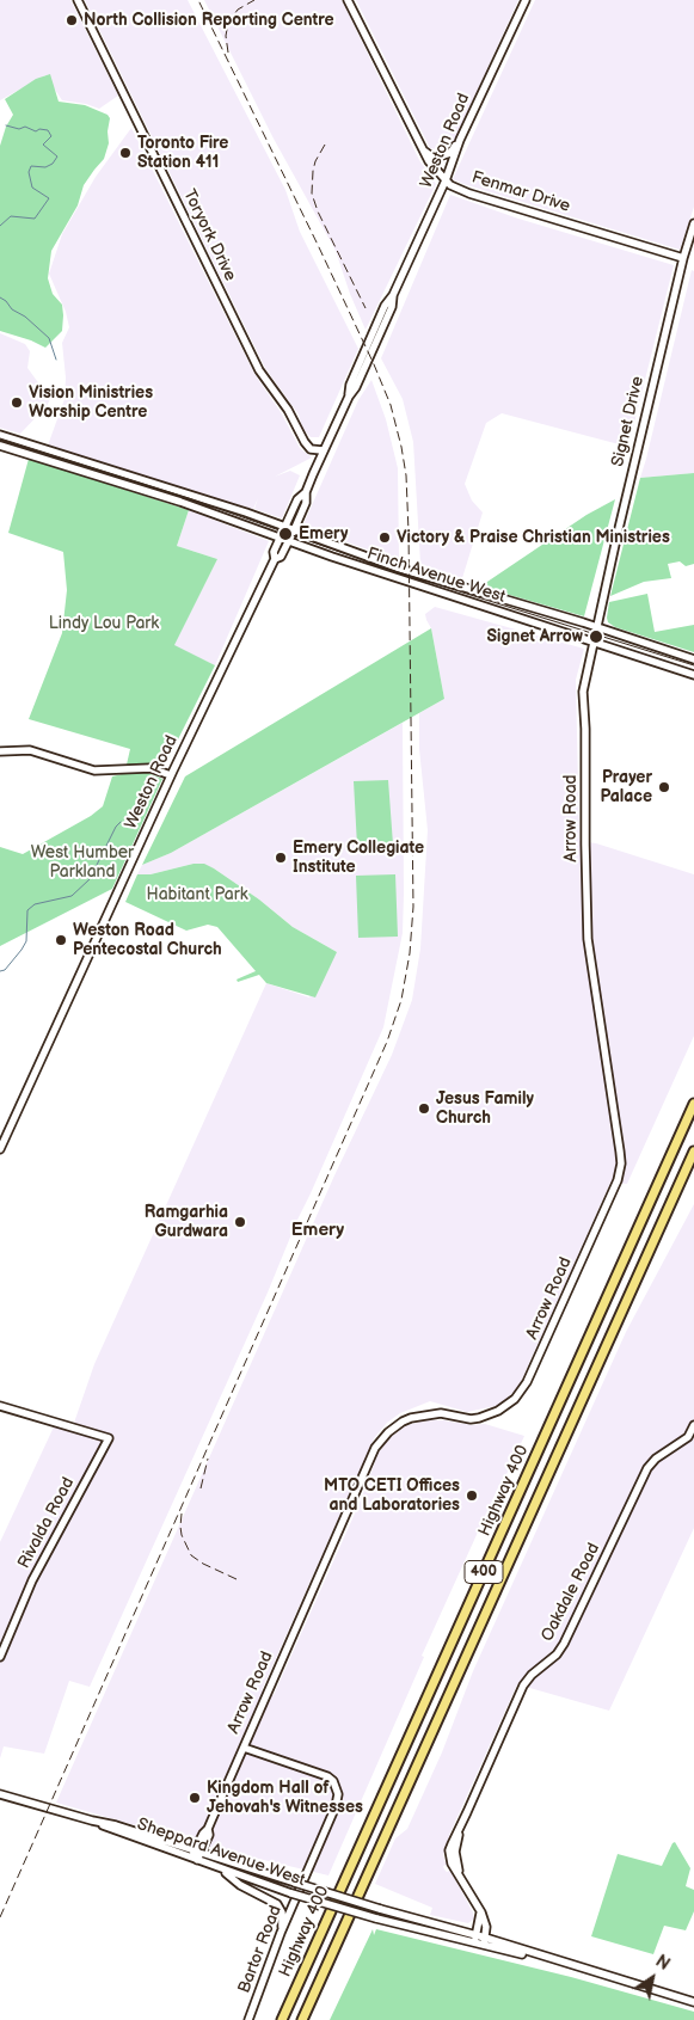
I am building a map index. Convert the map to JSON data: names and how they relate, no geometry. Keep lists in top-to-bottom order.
{
  "streets": {
    "highway": ["Highway 400", "400"],
    "street": [
      "Weston Road",
      "Fenmar Drive",
      "Toryork Drive",
      "Signet Drive",
      "Finch Avenue West",
      "Arrow Road",
      "Rivalda Road",
      "Oakdale Road",
      "Sheppard Avenue West",
      "Bartor Road"
    ]
  },
  "crossings": [
    ["Weston Road", "Fenmar Drive"],
    ["Weston Road", "Toryork Drive"],
    ["Weston Road", "Finch Avenue West"],
    ["Fenmar Drive", "Signet Drive"],
    ["Signet Drive", "Finch Avenue West"],
    ["Signet Drive", "Arrow Road"],
    ["Finch Avenue West", "Arrow Road"],
    ["Arrow Road", "Sheppard Avenue West"],
    ["Arrow Road", "Bartor Road"],
    ["Oakdale Road", "Sheppard Avenue West"]
  ],
  "districts": ["Emery"],
  "parks": ["Lindy Lou Park", "West Humber Parkland", "Habitant Park"],
  "places": [
    "North Collision Reporting Centre",
    "Toronto Fire Station 411",
    "Vision Ministries Worship Centre",
    "Emery",
    "Victory & Praise Christian Ministries",
    "Signet Arrow",
    "Prayer Palace",
    "Emery Collegiate Institute",
    "Weston Road Pentecostal Church",
    "Jesus Family Church",
    "Ramgarhia Gurdwara",
    "MTO CETI Offices and Laboratories",
    "Kingdom Hall of Jehovah's Witnesses"
  ],
  "north": "top right"
}
